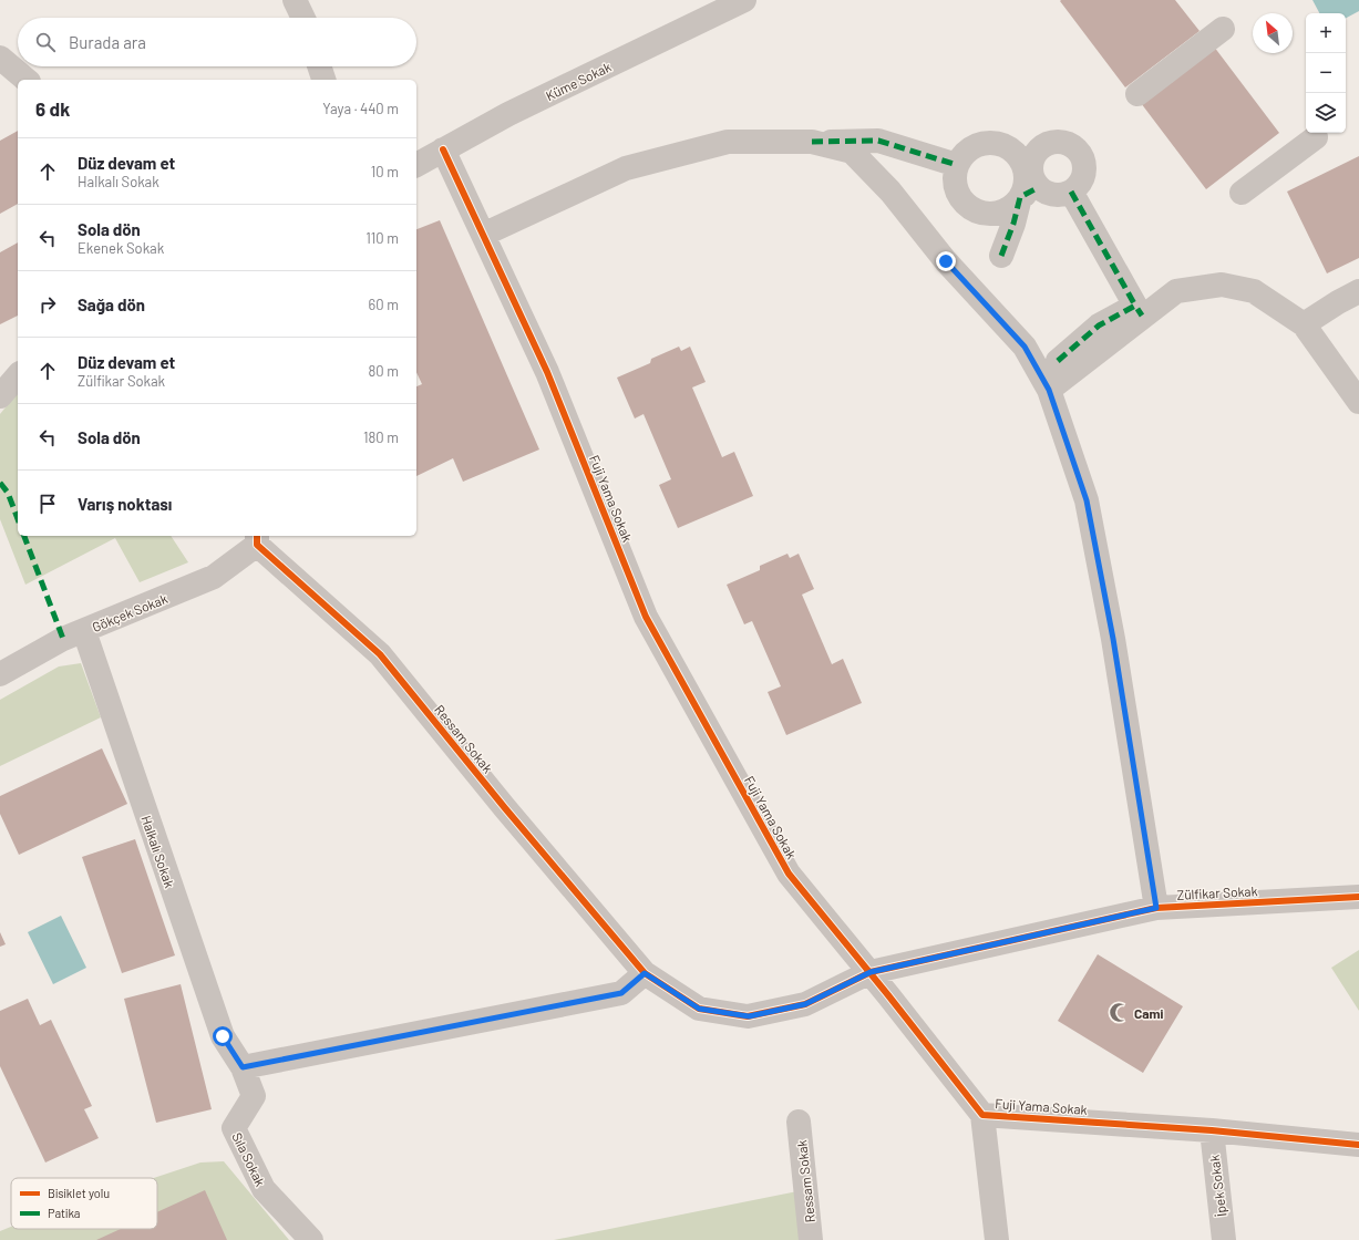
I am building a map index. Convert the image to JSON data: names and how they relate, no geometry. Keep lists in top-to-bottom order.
{
  "streets": {
    "street": [
      "Küme Sokak",
      "Fuji Yama Sokak",
      "Gökçek Sokak",
      "Ressam Sokak",
      "Halkalı Sokak",
      "Zülfikar Sokak",
      "Sıla Sokak",
      "İpek Sokak"
    ]
  },
  "crossings": [
    ["Küme Sokak", "Fuji Yama Sokak"],
    ["Fuji Yama Sokak", "Ressam Sokak"],
    ["Fuji Yama Sokak", "Zülfikar Sokak"],
    ["Fuji Yama Sokak", "İpek Sokak"],
    ["Gökçek Sokak", "Ressam Sokak"],
    ["Gökçek Sokak", "Halkalı Sokak"],
    ["Ressam Sokak", "Zülfikar Sokak"],
    ["Halkalı Sokak", "Sıla Sokak"]
  ],
  "places": {
    "mosque": ["Cami"]
  },
  "legend": ["Bisiklet yolu", "Patika"],
  "north": "top left",
  "page": {
    "map_buttons": ["+", "−"],
    "search": "Burada ara",
    "heading": ["6 dk", "Yaya · 440 m"],
    "list": [
      ["Düz devam et", "Halkalı Sokak", "10 m"],
      ["Sola dön", "Ekenek Sokak", "110 m"],
      ["Sağa dön", "60 m"],
      ["Düz devam et", "Zülfikar Sokak", "80 m"],
      ["Sola dön", "180 m"],
      "Varış noktası"
    ]
  }
}
